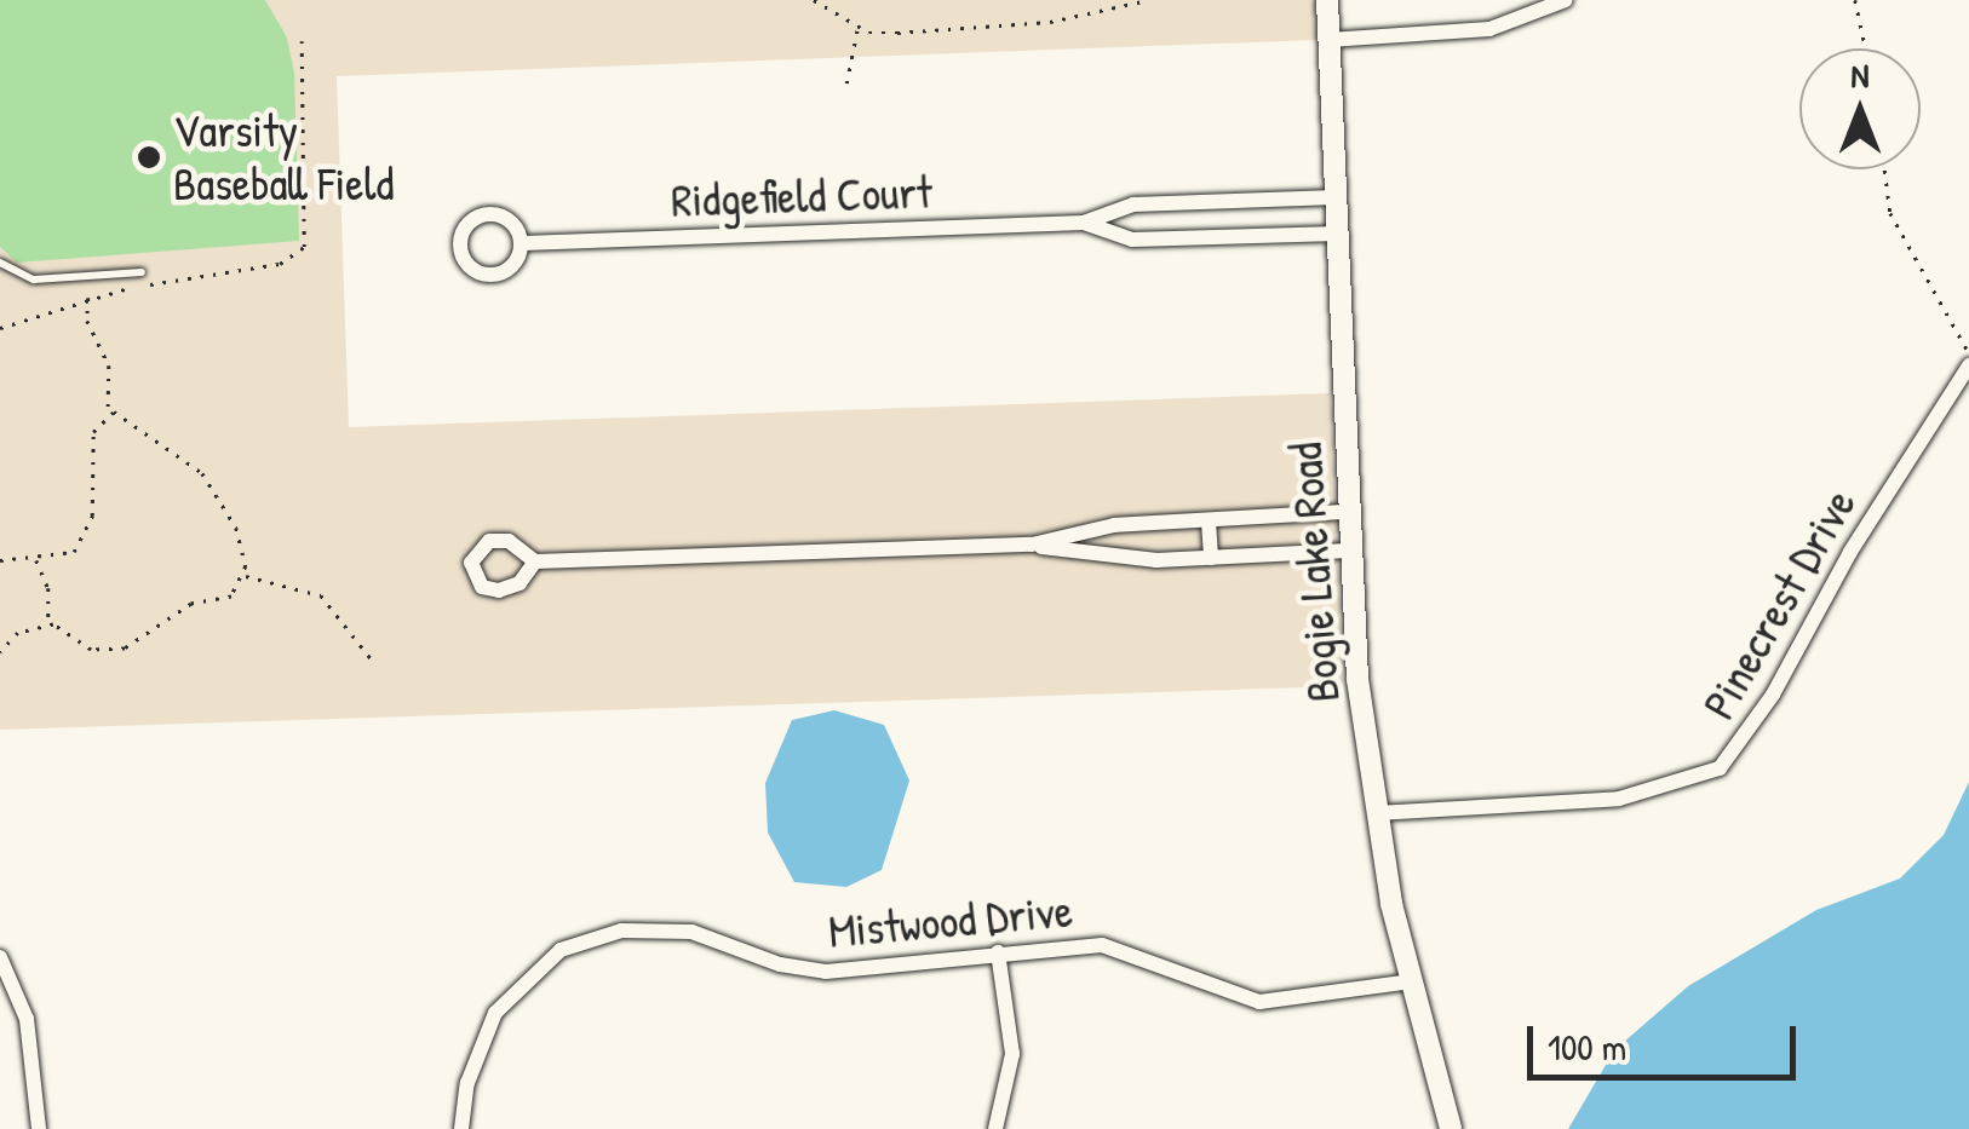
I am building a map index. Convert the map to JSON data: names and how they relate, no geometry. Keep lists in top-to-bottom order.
{
  "streets": {
    "main road": ["Bogie Lake Road"],
    "street": ["Ridgefield Court", "Pinecrest Drive", "Mistwood Drive"]
  },
  "crossings": [
    ["Ridgefield Court", "Bogie Lake Road"],
    ["Bogie Lake Road", "Pinecrest Drive"],
    ["Bogie Lake Road", "Mistwood Drive"]
  ],
  "places": ["Varsity Baseball Field"],
  "scale_bar": "100 m",
  "north": "top"
}
